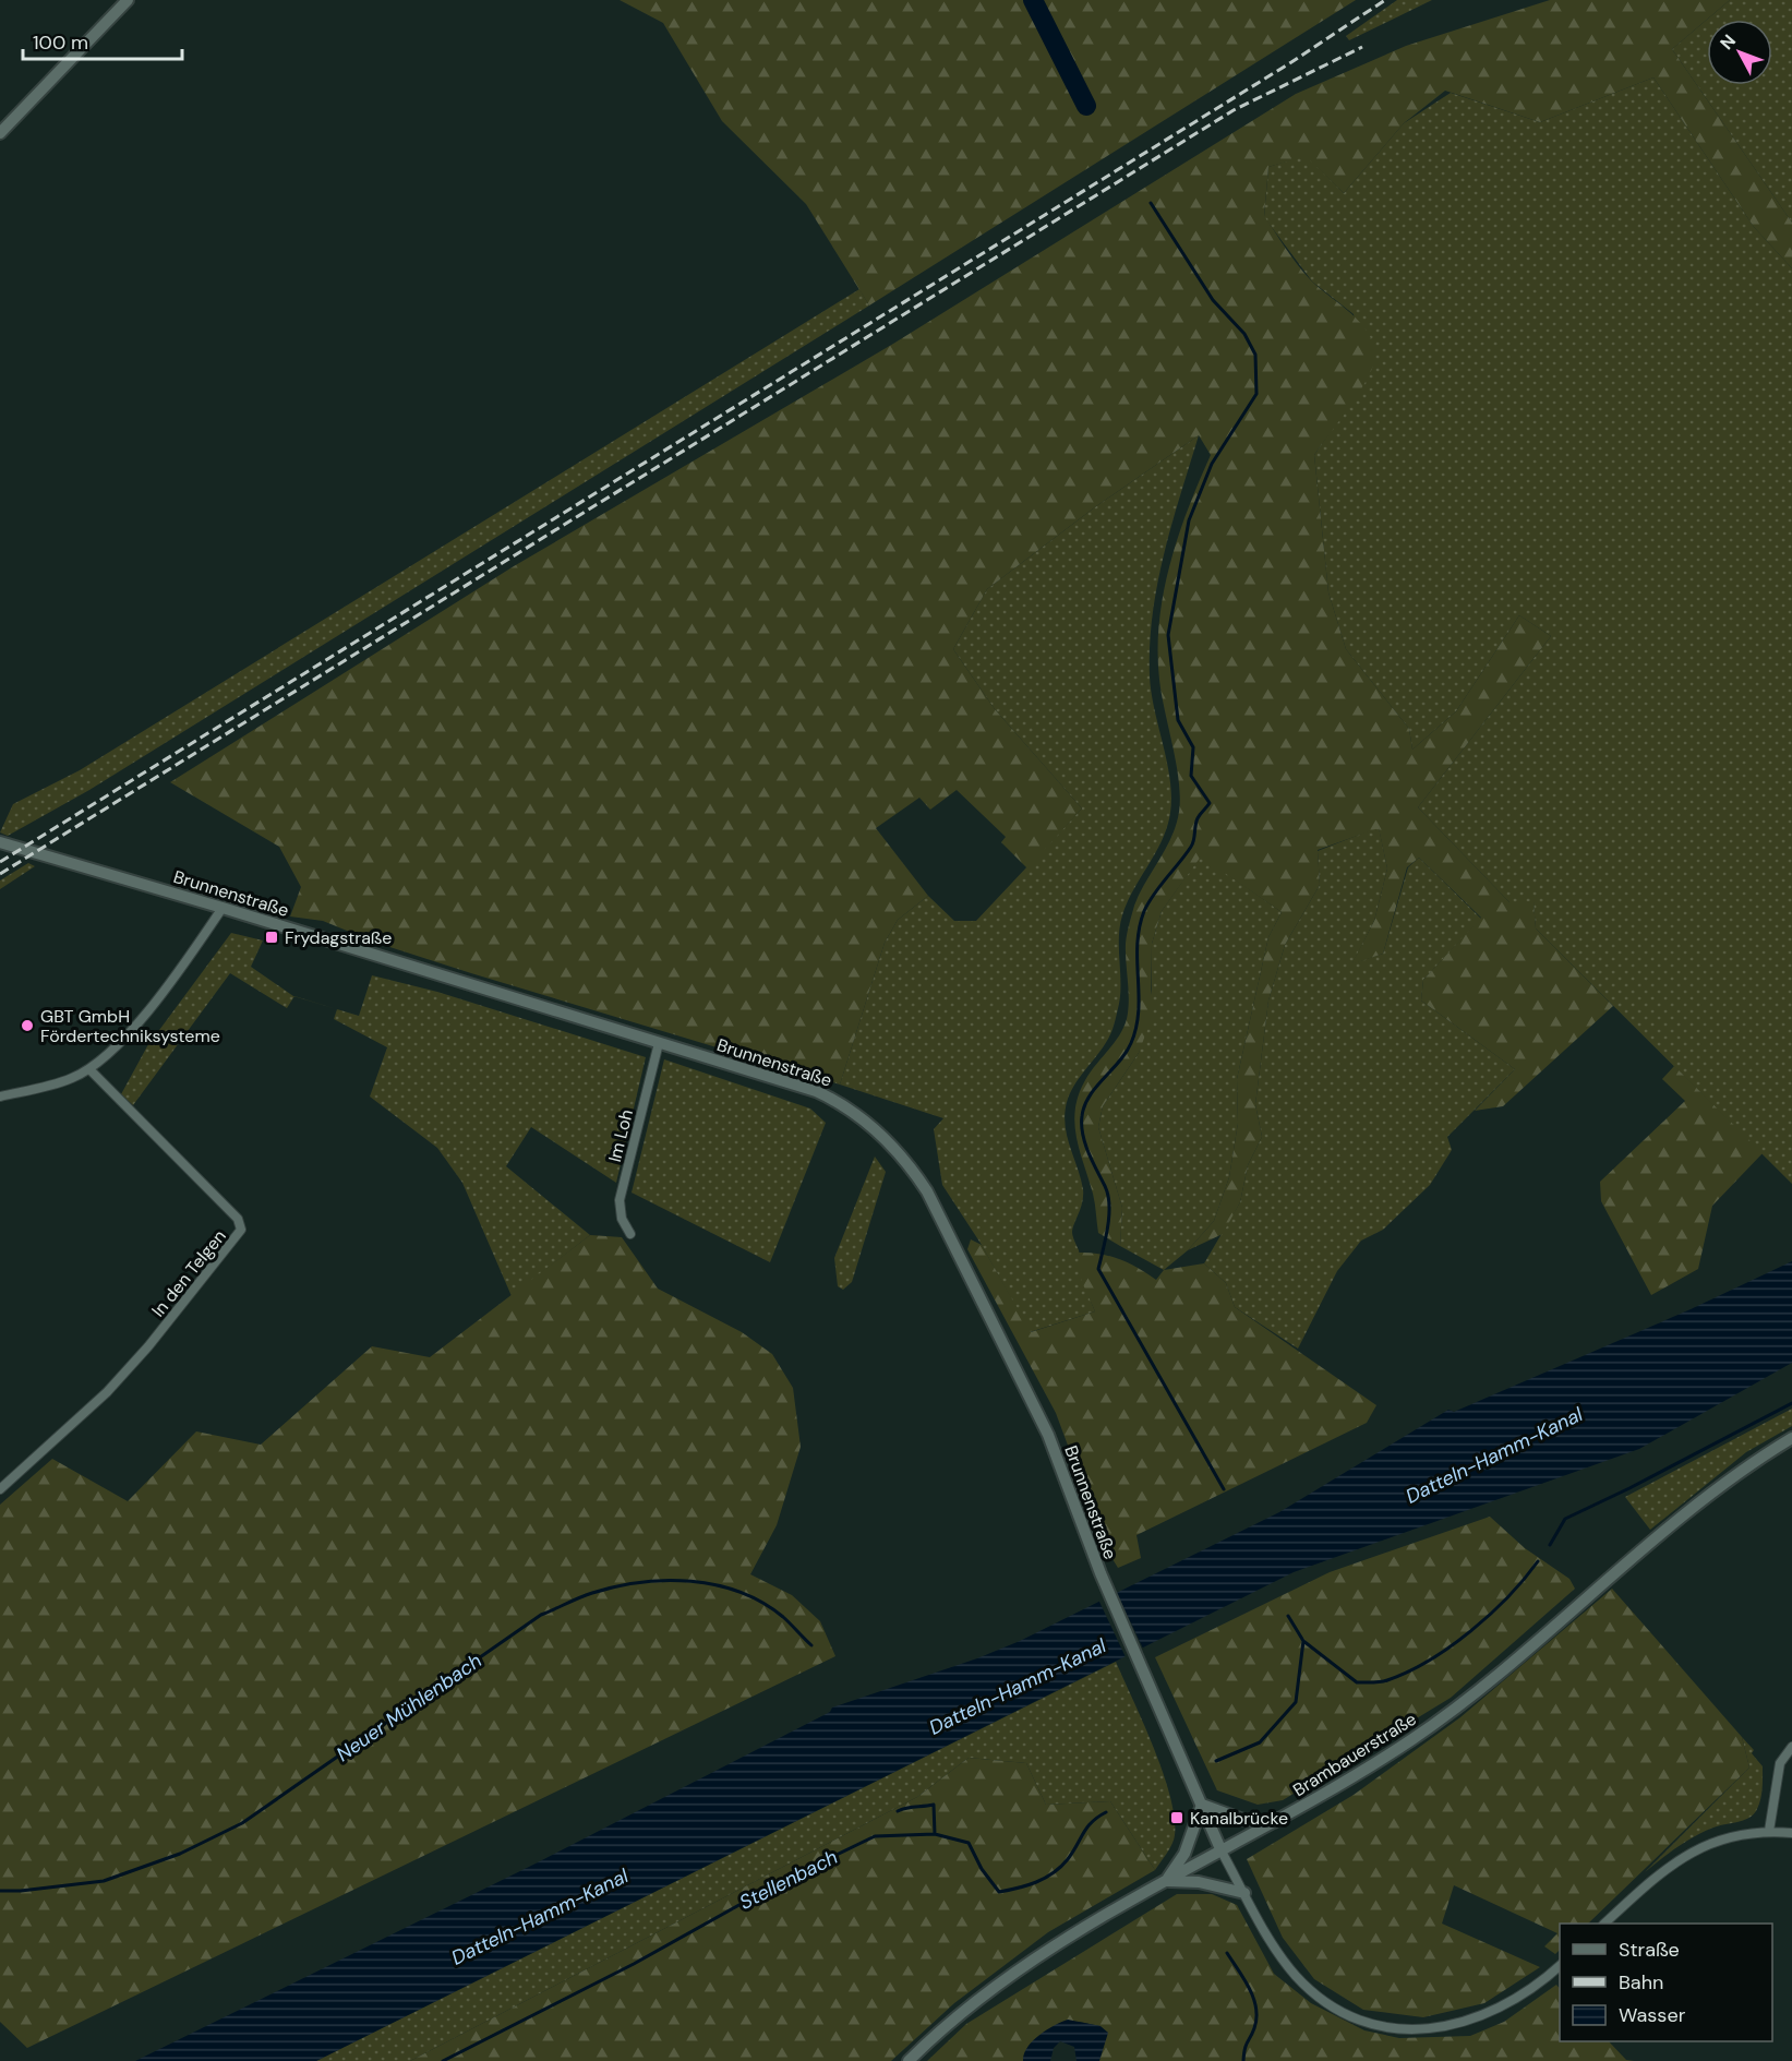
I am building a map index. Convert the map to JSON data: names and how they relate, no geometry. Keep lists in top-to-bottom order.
{
  "streets": {
    "street": [
      "Brunnenstraße",
      "Im Loh",
      "In den Telgen",
      "Brambauerstraße"
    ]
  },
  "crossings": [
    ["Brunnenstraße", "Im Loh"],
    ["Brunnenstraße", "Brambauerstraße"]
  ],
  "water": ["Datteln-Hamm-Kanal", "Neuer Mühlenbach", "Stellenbach"],
  "places": {
    "transit": ["Frydagstraße", "Kanalbrücke"],
    "other": ["GBT GmbH Fördertechniksysteme"]
  },
  "legend": ["Straße", "Bahn", "Wasser"],
  "scale_bar": "100 m",
  "north": "top left"
}
